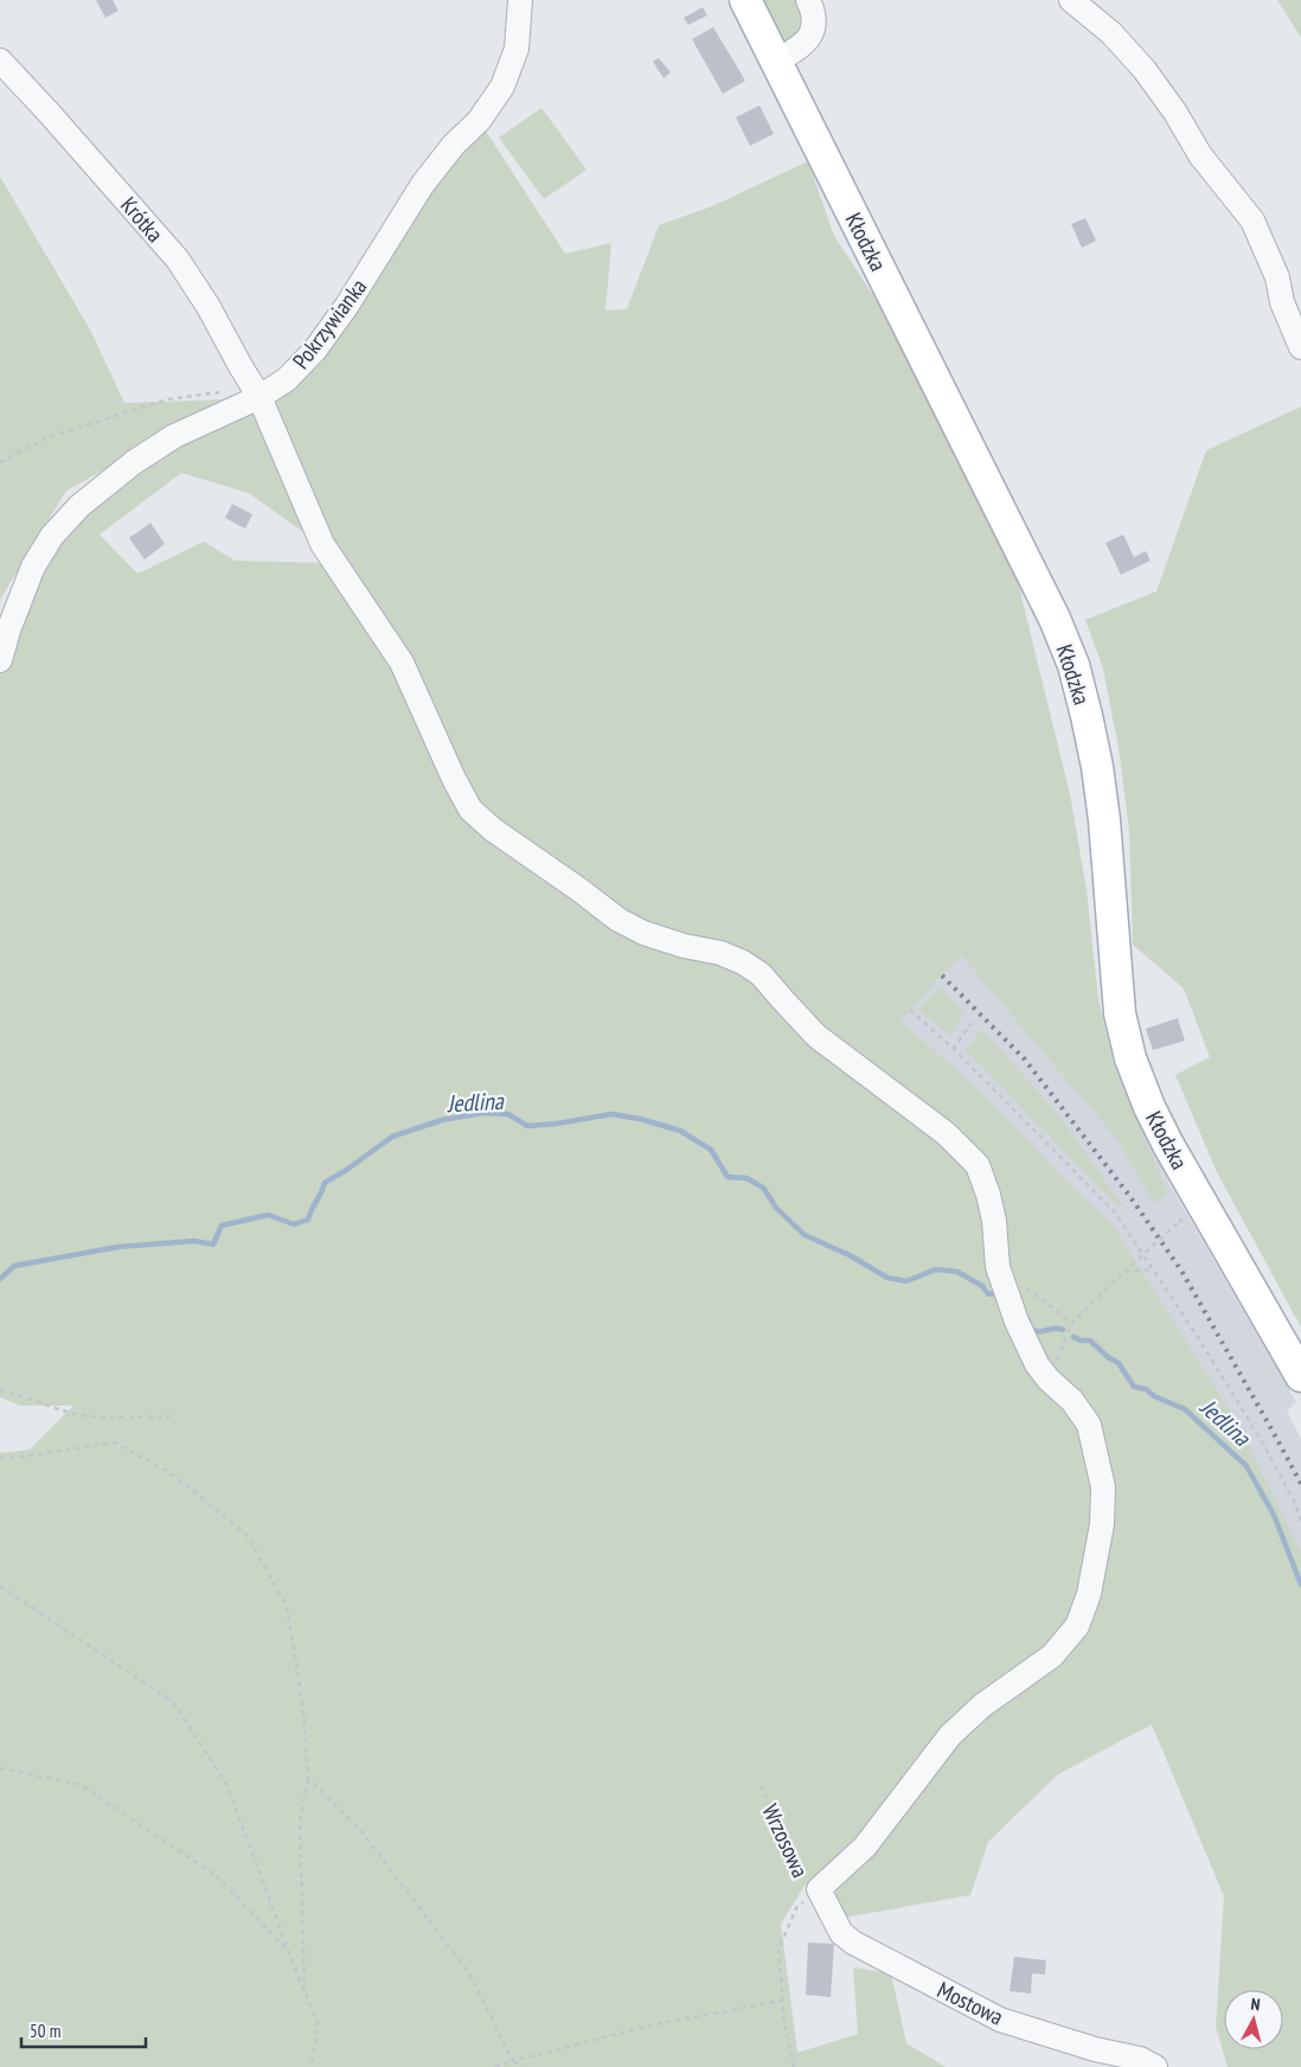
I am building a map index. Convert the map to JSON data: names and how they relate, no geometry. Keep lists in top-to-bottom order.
{
  "streets": {
    "main road": ["Kłodzka"],
    "street": ["Krótka", "Pokrzywianka", "Mostowa"],
    "path": ["Wrzosowa"]
  },
  "crossings": [
    ["Krótka", "Pokrzywianka"],
    ["Krótka", "Wrzosowa"],
    ["Krótka", "Mostowa"],
    ["Wrzosowa", "Mostowa"]
  ],
  "water": ["Jedlina"],
  "scale_bar": "50 m",
  "north": "top"
}
